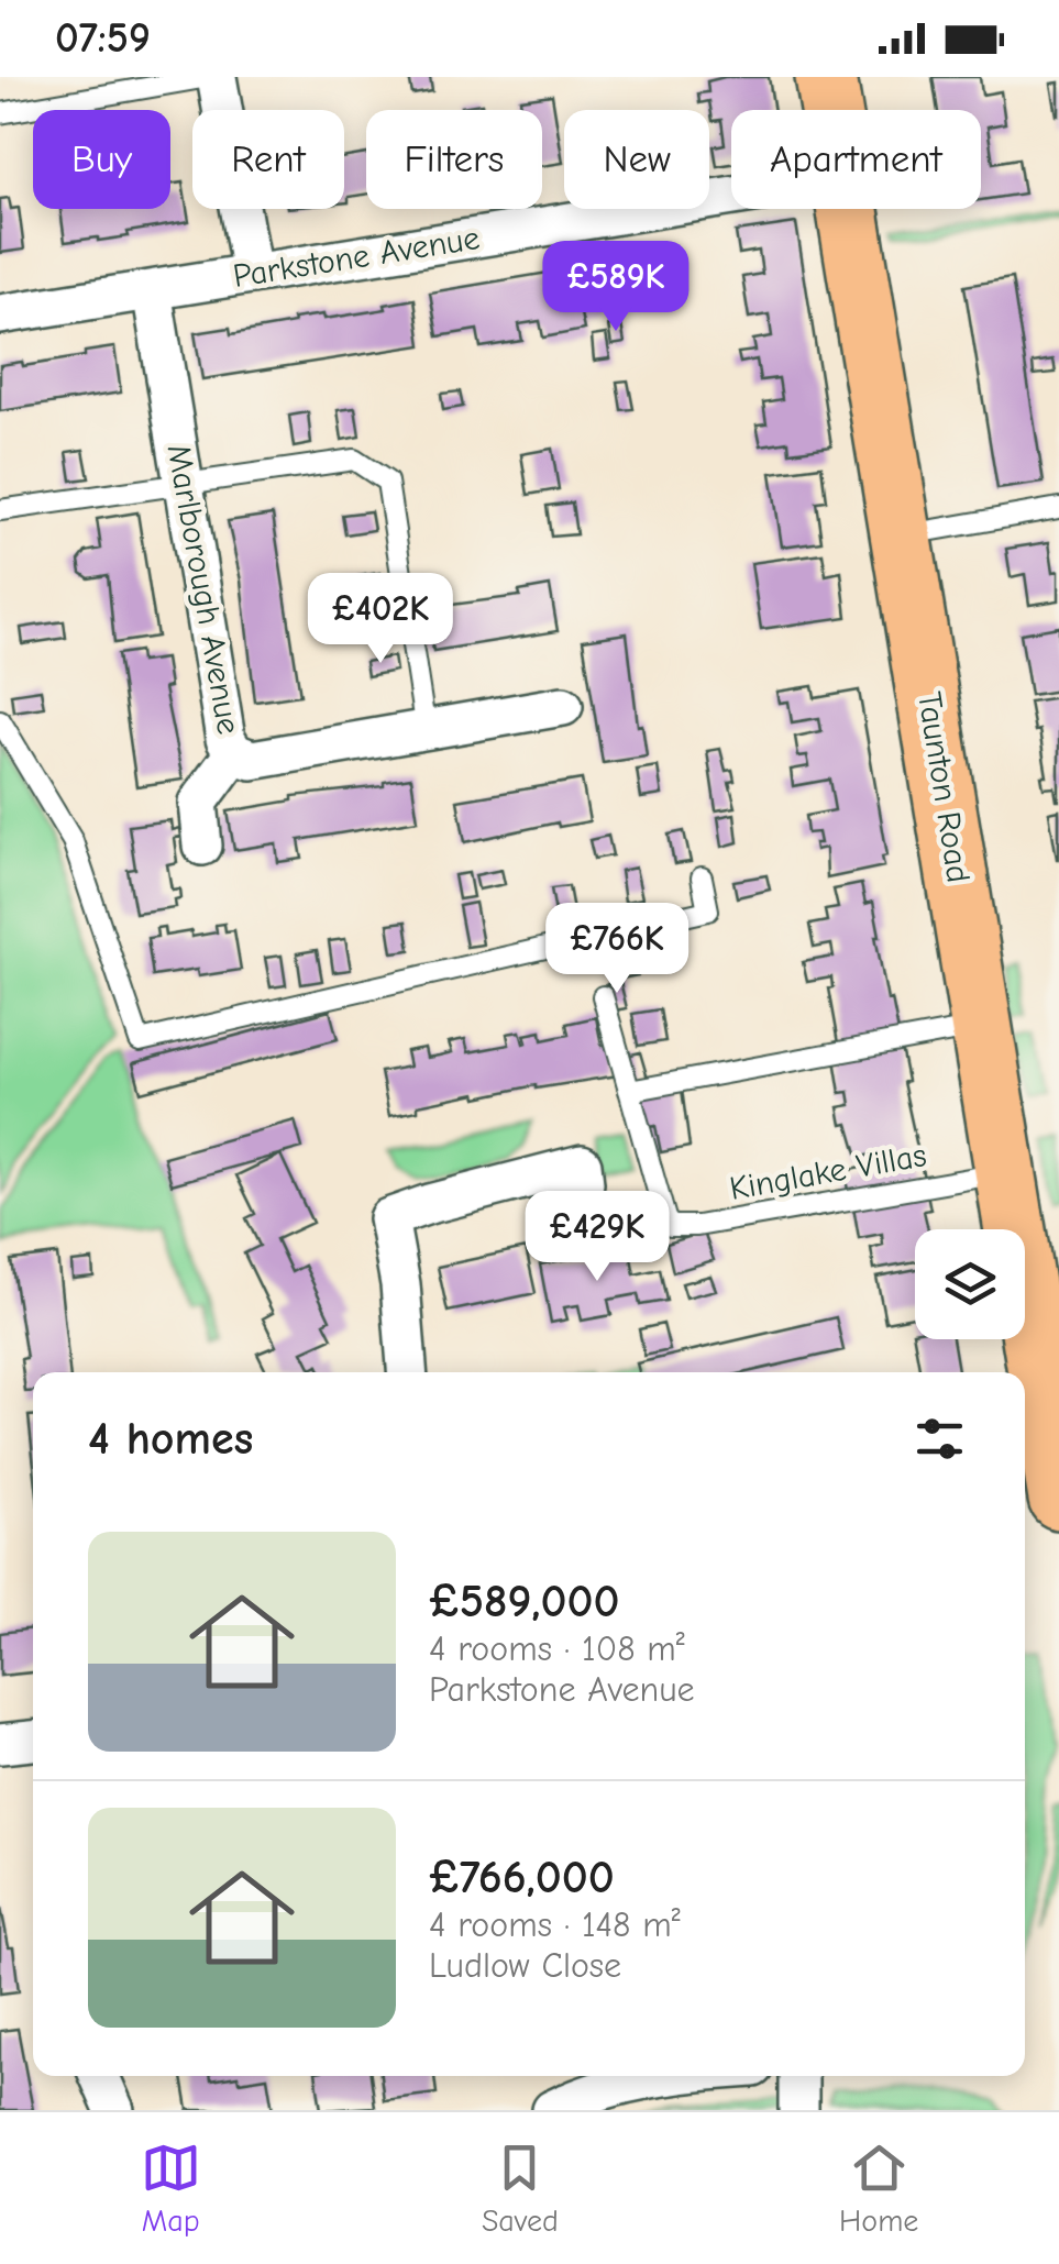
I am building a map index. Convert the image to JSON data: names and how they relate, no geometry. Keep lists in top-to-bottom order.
{
  "streets": {
    "main road": ["Taunton Road"],
    "street": ["Parkstone Avenue", "Marlborough Avenue"],
    "lane": ["Kinglake Villas"]
  },
  "crossings": [
    ["Parkstone Avenue", "Marlborough Avenue"],
    ["Taunton Road", "Kinglake Villas"]
  ],
  "page": {
    "status": "07:59",
    "chip": [
      "Buy",
      "Rent",
      "Filters",
      "New",
      "Apartment"
    ],
    "price": [
      "£589K",
      "£402K",
      "£766K",
      "£429K"
    ],
    "heading": "4 homes",
    "list": [
      {
        "name": "£589,000",
        "note": "4 rooms · 108 m² · Parkstone Avenue"
      },
      {
        "name": "£766,000",
        "note": "4 rooms · 148 m² · Ludlow Close"
      }
    ],
    "tabs": ["Map", "Saved", "Home"]
  }
}
